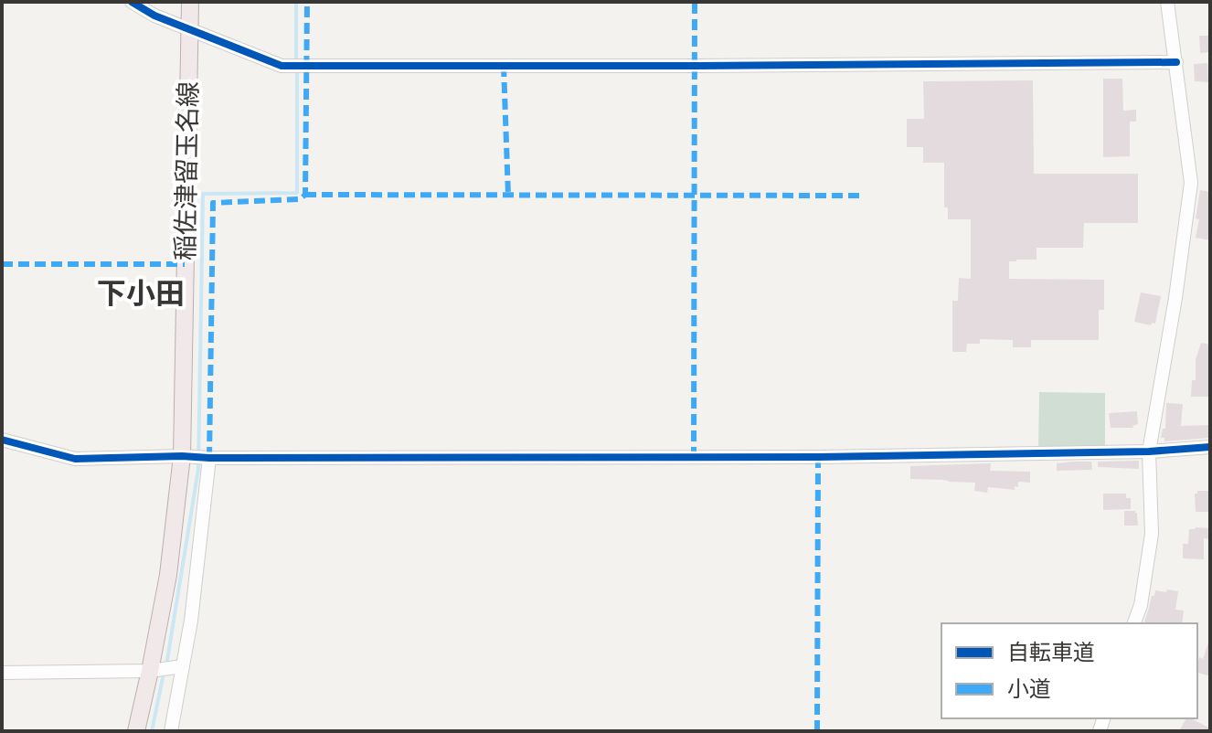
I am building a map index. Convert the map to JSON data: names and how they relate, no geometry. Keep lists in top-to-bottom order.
{
  "streets": {
    "main road": ["稲佐津留玉名線"]
  },
  "districts": ["下小田"],
  "legend": ["自転車道", "小道"]
}
